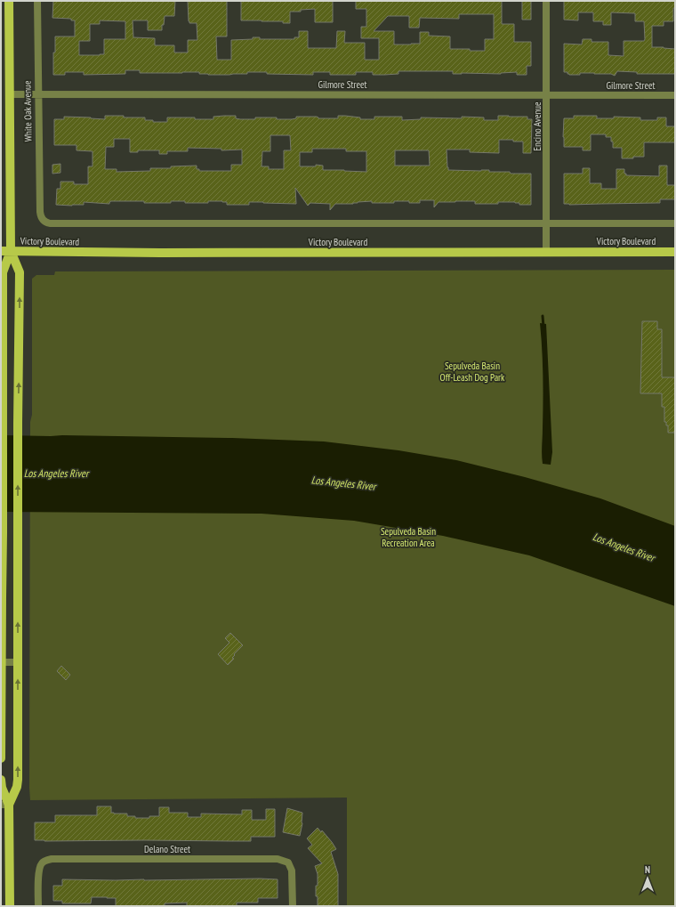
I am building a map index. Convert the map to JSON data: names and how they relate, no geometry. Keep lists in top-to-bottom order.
{
  "streets": {
    "main road": ["White Oak Avenue", "Victory Boulevard"],
    "street": ["Gilmore Street", "Encino Avenue", "Delano Street"]
  },
  "crossings": [
    ["Gilmore Street", "White Oak Avenue"],
    ["Gilmore Street", "Encino Avenue"],
    ["White Oak Avenue", "Victory Boulevard"],
    ["Encino Avenue", "Victory Boulevard"]
  ],
  "water": ["Los Angeles River"],
  "parks": ["Sepulveda Basin Off-Leash Dog Park", "Sepulveda Basin Recreation Area"],
  "north": "top"
}
